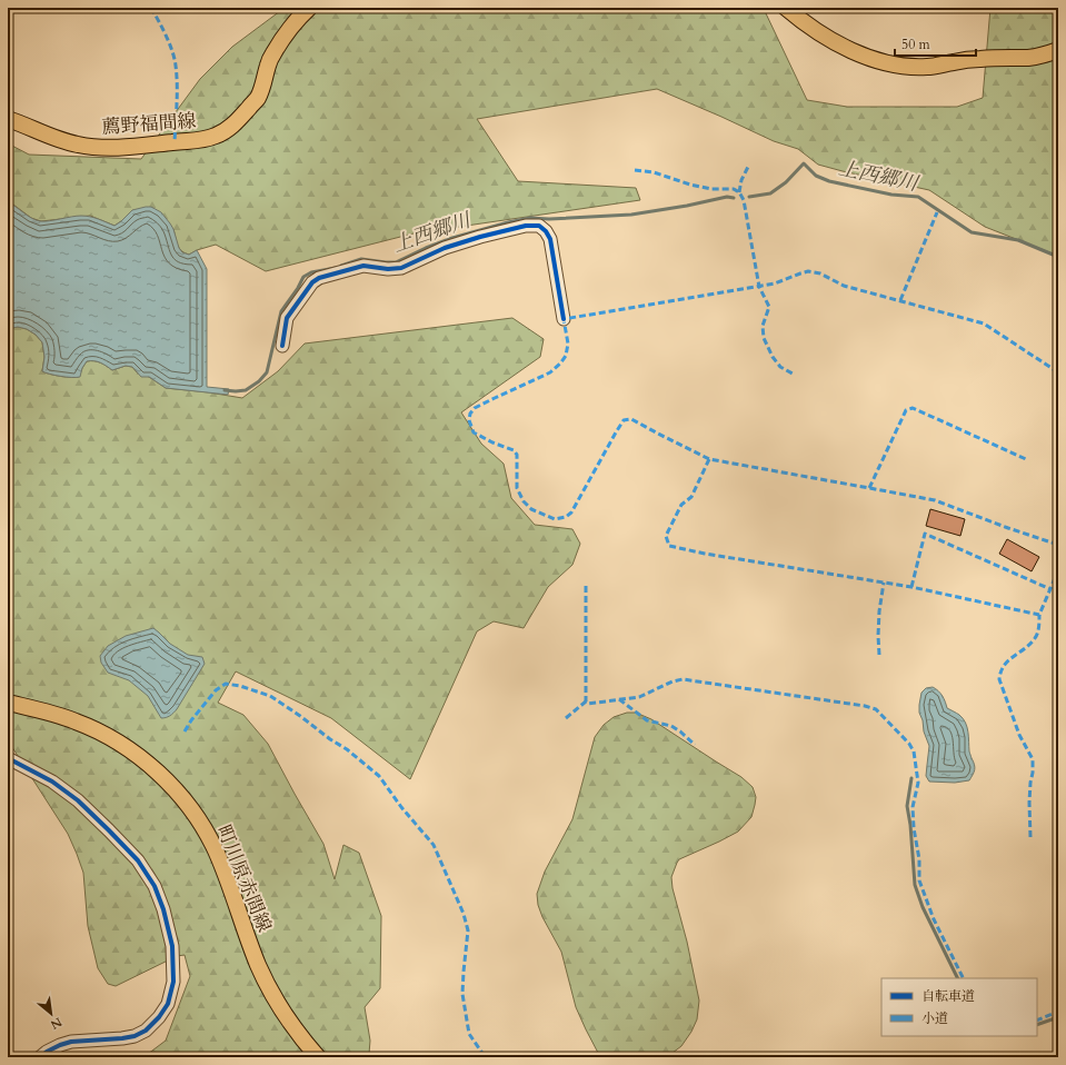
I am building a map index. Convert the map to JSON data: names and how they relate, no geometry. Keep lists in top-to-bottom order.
{
  "streets": {
    "main road": ["薦野福間線", "町川原赤間線"]
  },
  "water": ["上西郷川"],
  "legend": ["自転車道", "小道"],
  "scale_bar": "50 m",
  "north": "bottom right"
}
